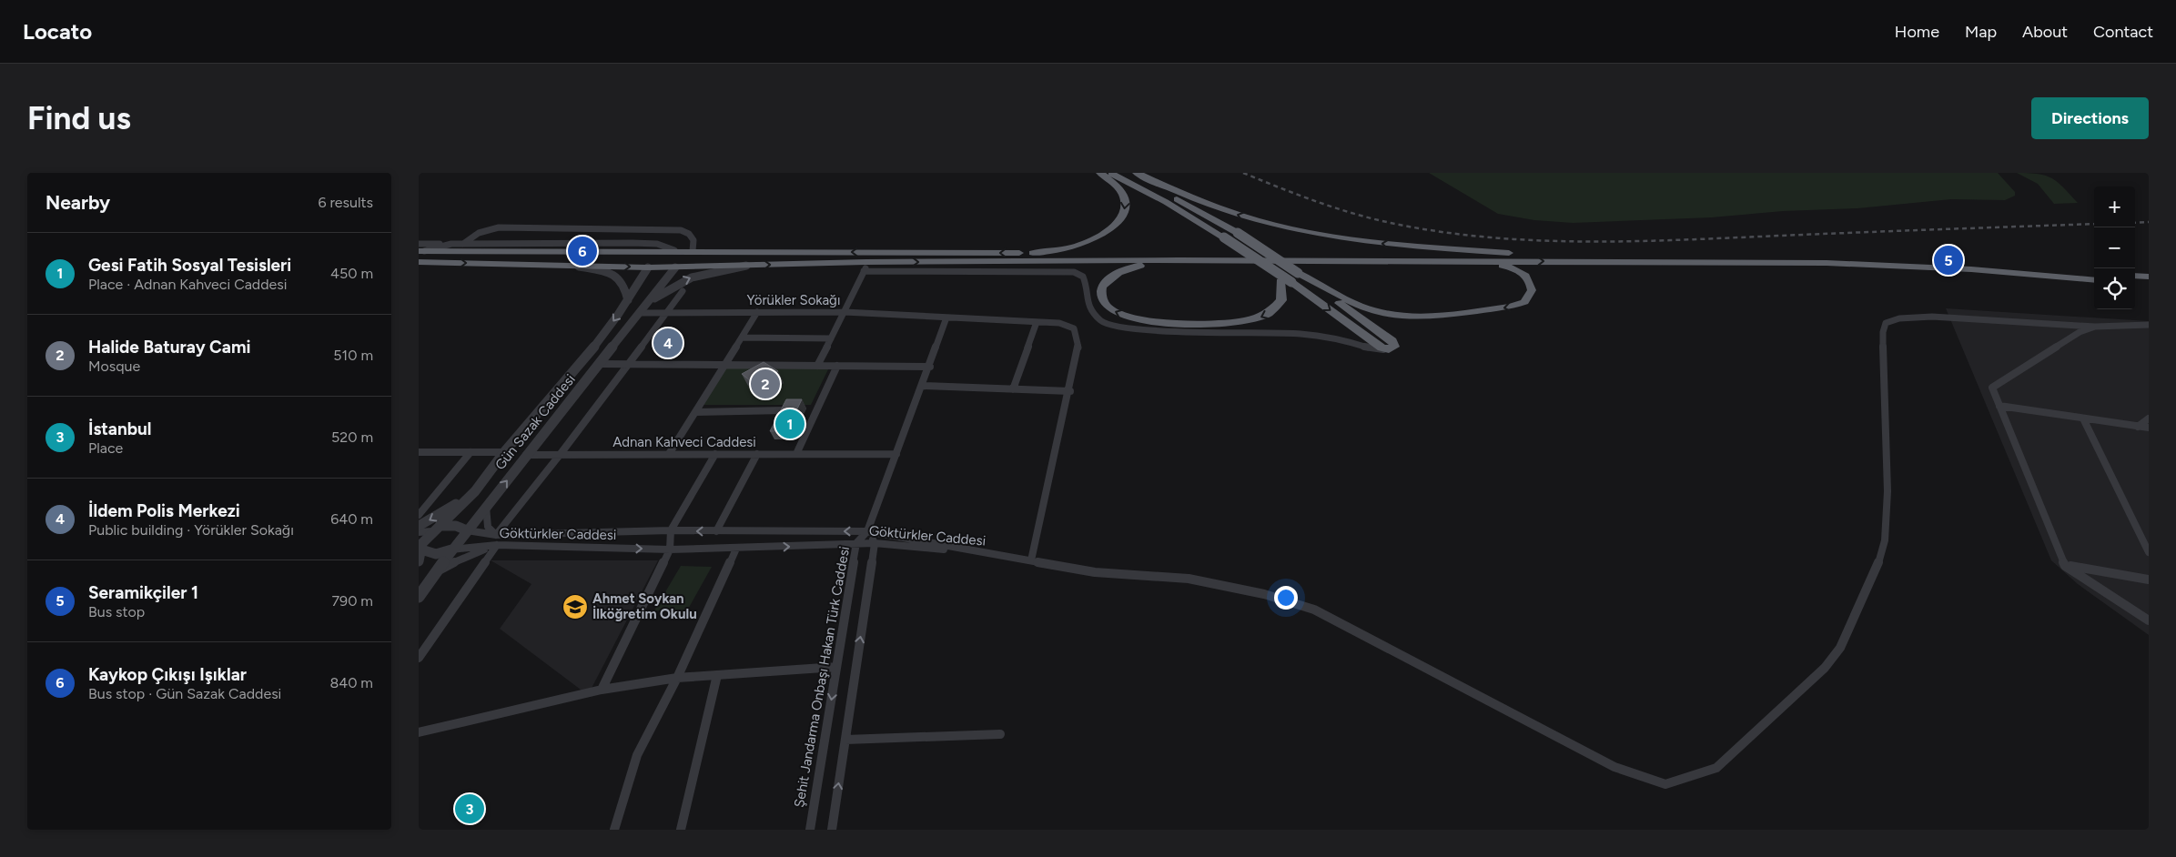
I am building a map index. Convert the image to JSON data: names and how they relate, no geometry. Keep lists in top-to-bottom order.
{
  "streets": {
    "street": [
      "Yörükler Sokağı",
      "Gün Sazak Caddesi",
      "Adnan Kahveci Caddesi",
      "Göktürkler Caddesi",
      "Şehit Jandarma Onbaşı Hakan Türk Caddesi"
    ]
  },
  "crossings": [
    ["Yörükler Sokağı", "Gün Sazak Caddesi"],
    ["Yörükler Sokağı", "Şehit Jandarma Onbaşı Hakan Türk Caddesi"],
    ["Gün Sazak Caddesi", "Adnan Kahveci Caddesi"],
    ["Gün Sazak Caddesi", "Göktürkler Caddesi"],
    ["Adnan Kahveci Caddesi", "Şehit Jandarma Onbaşı Hakan Türk Caddesi"],
    ["Göktürkler Caddesi", "Şehit Jandarma Onbaşı Hakan Türk Caddesi"]
  ],
  "places": {
    "school or university": ["Ahmet Soykan İlköğretim Okulu"]
  },
  "page": {
    "header": "Locato",
    "nav": [
      "Home",
      "Map",
      "About",
      "Contact"
    ],
    "buttons": "Directions",
    "title": "Find us",
    "heading": ["Nearby", "6 results"],
    "map_buttons": ["+", "−"],
    "list": [
      {
        "mark": "1",
        "name": "Gesi Fatih Sosyal Tesisleri",
        "note": "Place · Adnan Kahveci Caddesi",
        "value": "450 m"
      },
      {
        "mark": "2",
        "name": "Halide Baturay Cami",
        "note": "Mosque",
        "value": "510 m"
      },
      {
        "mark": "3",
        "name": "İstanbul",
        "note": "Place",
        "value": "520 m"
      },
      {
        "mark": "4",
        "name": "İldem Polis Merkezi",
        "note": "Public building · Yörükler Sokağı",
        "value": "640 m"
      },
      {
        "mark": "5",
        "name": "Seramikçiler 1",
        "note": "Bus stop",
        "value": "790 m"
      },
      {
        "mark": "6",
        "name": "Kaykop Çıkışı Işıklar",
        "note": "Bus stop · Gün Sazak Caddesi",
        "value": "840 m"
      }
    ],
    "pins": [
      "6",
      "5",
      "4",
      "2",
      "1",
      "3"
    ]
  }
}
